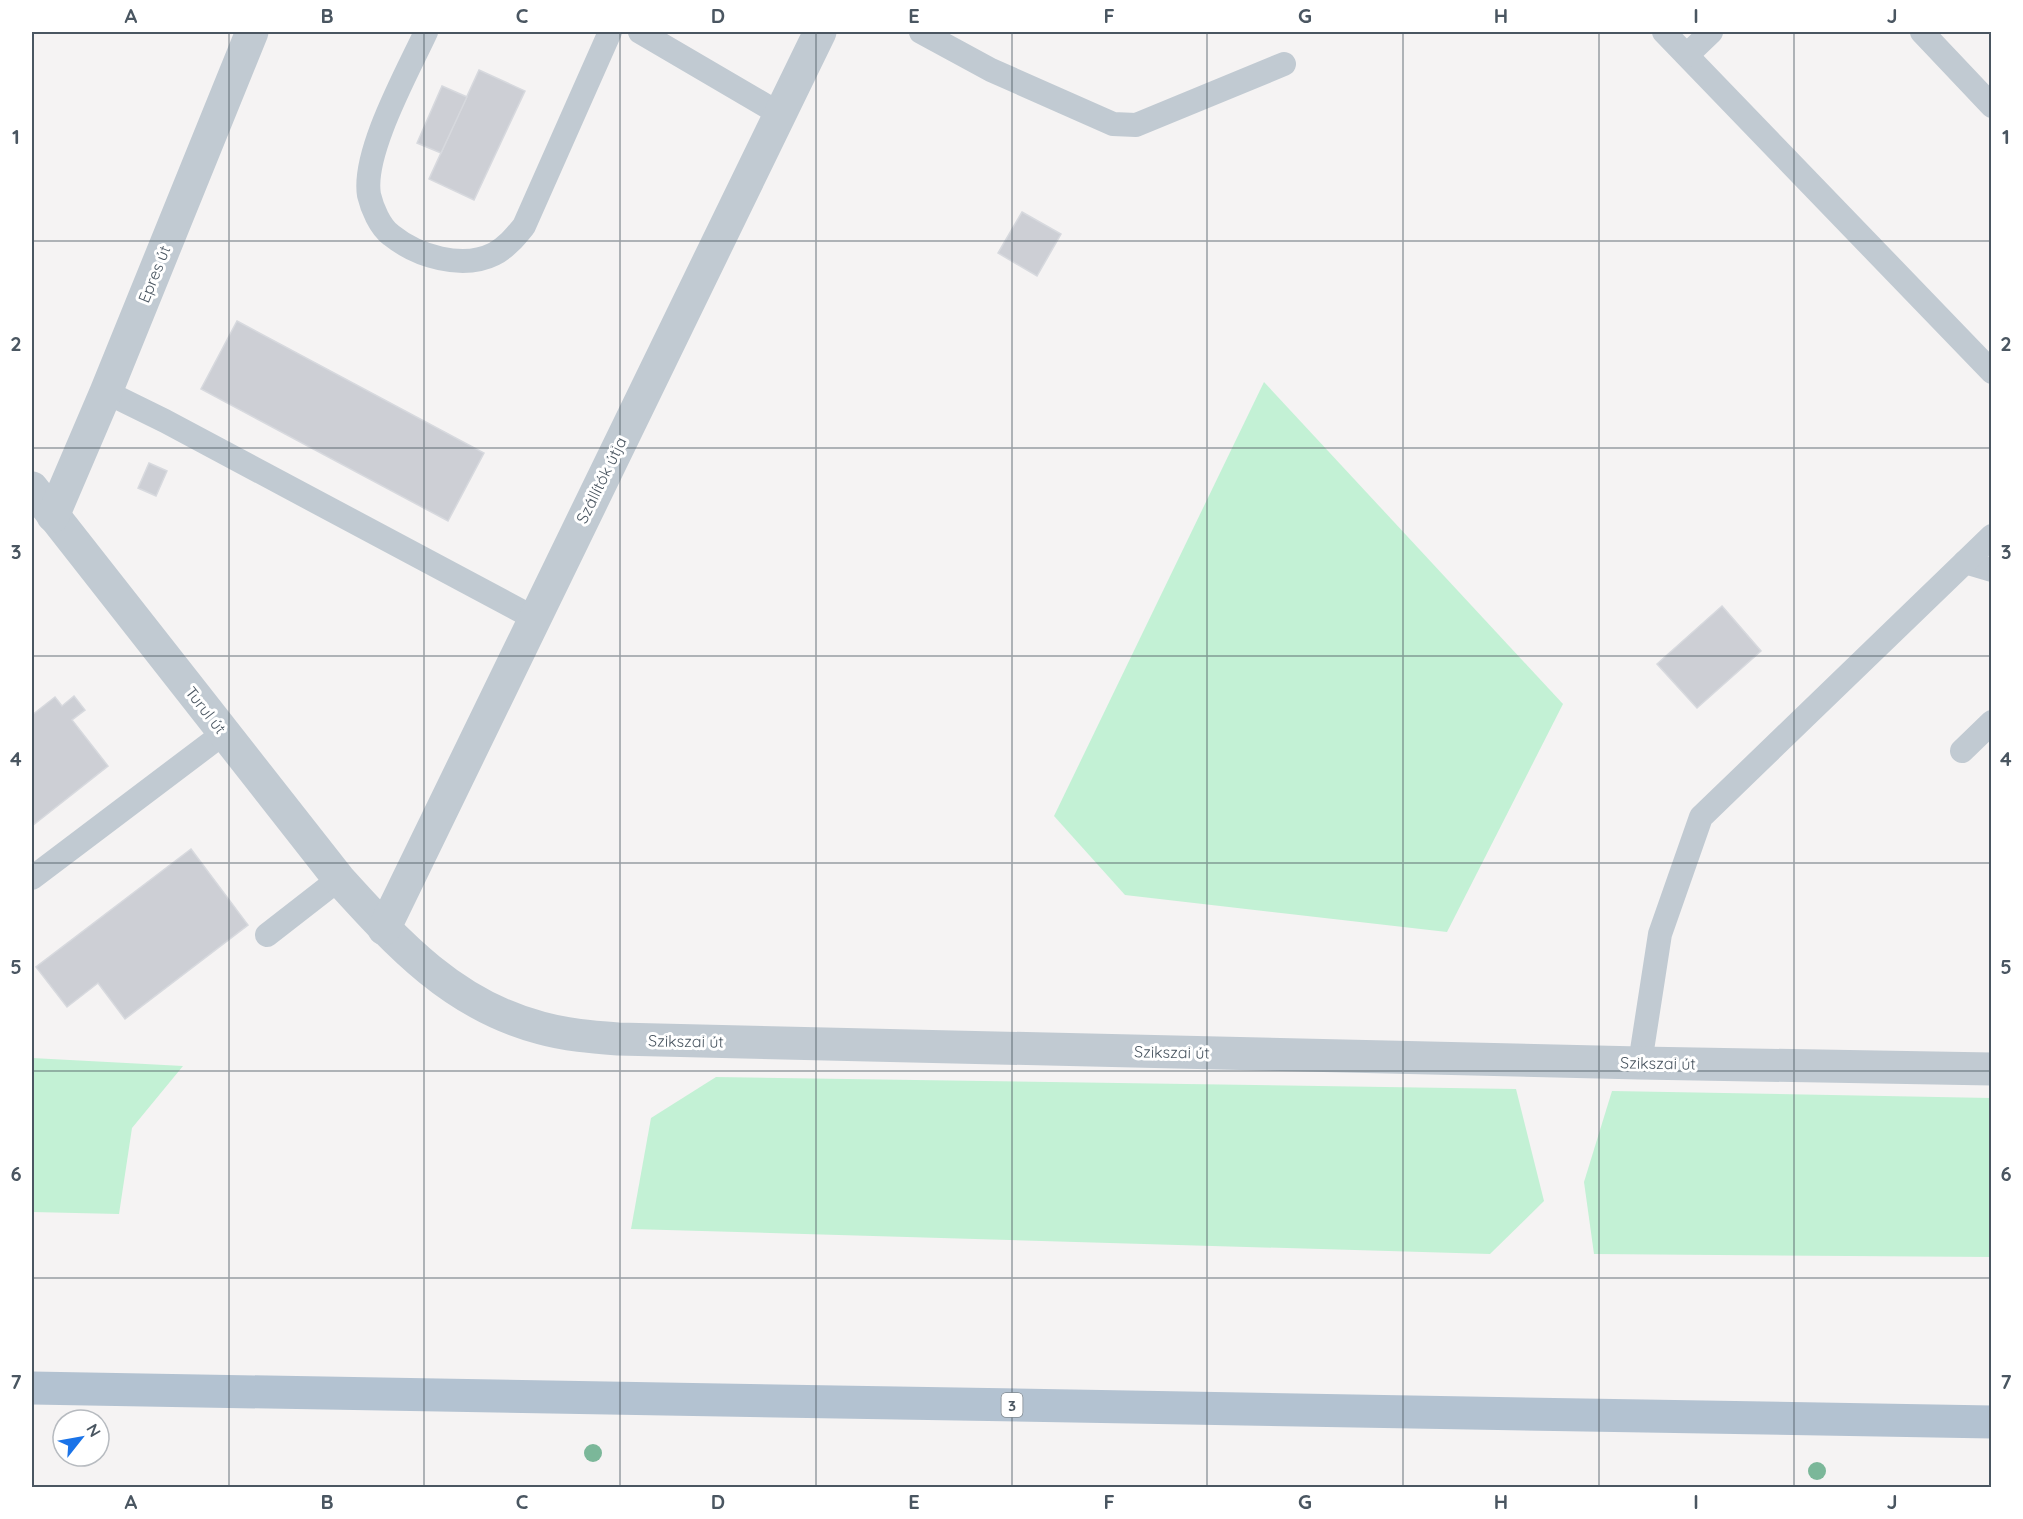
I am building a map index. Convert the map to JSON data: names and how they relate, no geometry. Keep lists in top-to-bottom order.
{
  "streets": {
    "main road": ["3"],
    "street": [
      "Epres út",
      "Szállítók útja",
      "Turul út",
      "Szikszai út"
    ]
  },
  "crossings": [
    ["Epres út", "Turul út"],
    ["Szállítók útja", "Turul út"],
    ["Szállítók útja", "Szikszai út"],
    ["Turul út", "Szikszai út"]
  ],
  "north": "top right",
  "grid": {
    "columns": [
      "A",
      "B",
      "C",
      "D",
      "E",
      "F",
      "G",
      "H",
      "I",
      "J"
    ],
    "rows": [
      "1",
      "2",
      "3",
      "4",
      "5",
      "6",
      "7"
    ]
  }
}
